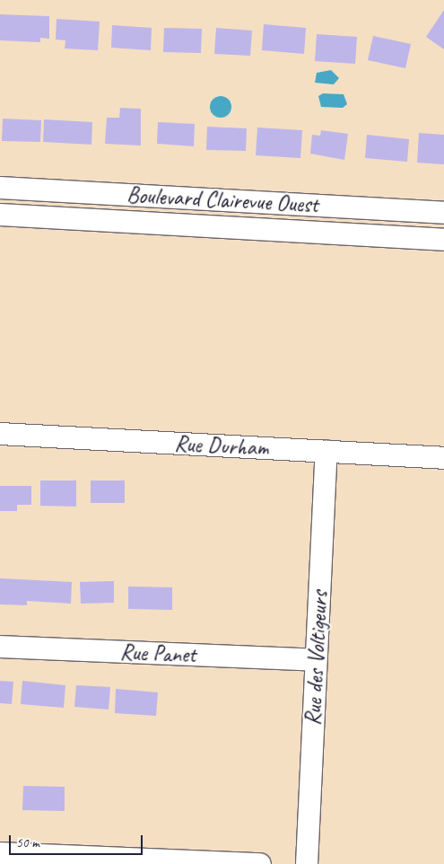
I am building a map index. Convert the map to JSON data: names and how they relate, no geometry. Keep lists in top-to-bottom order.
{
  "streets": {
    "street": [
      "Boulevard Clairevue Ouest",
      "Rue Durham",
      "Rue Panet",
      "Rue des Voltigeurs"
    ]
  },
  "crossings": [
    ["Rue Durham", "Rue des Voltigeurs"],
    ["Rue Panet", "Rue des Voltigeurs"]
  ],
  "scale_bar": "50 m"
}
